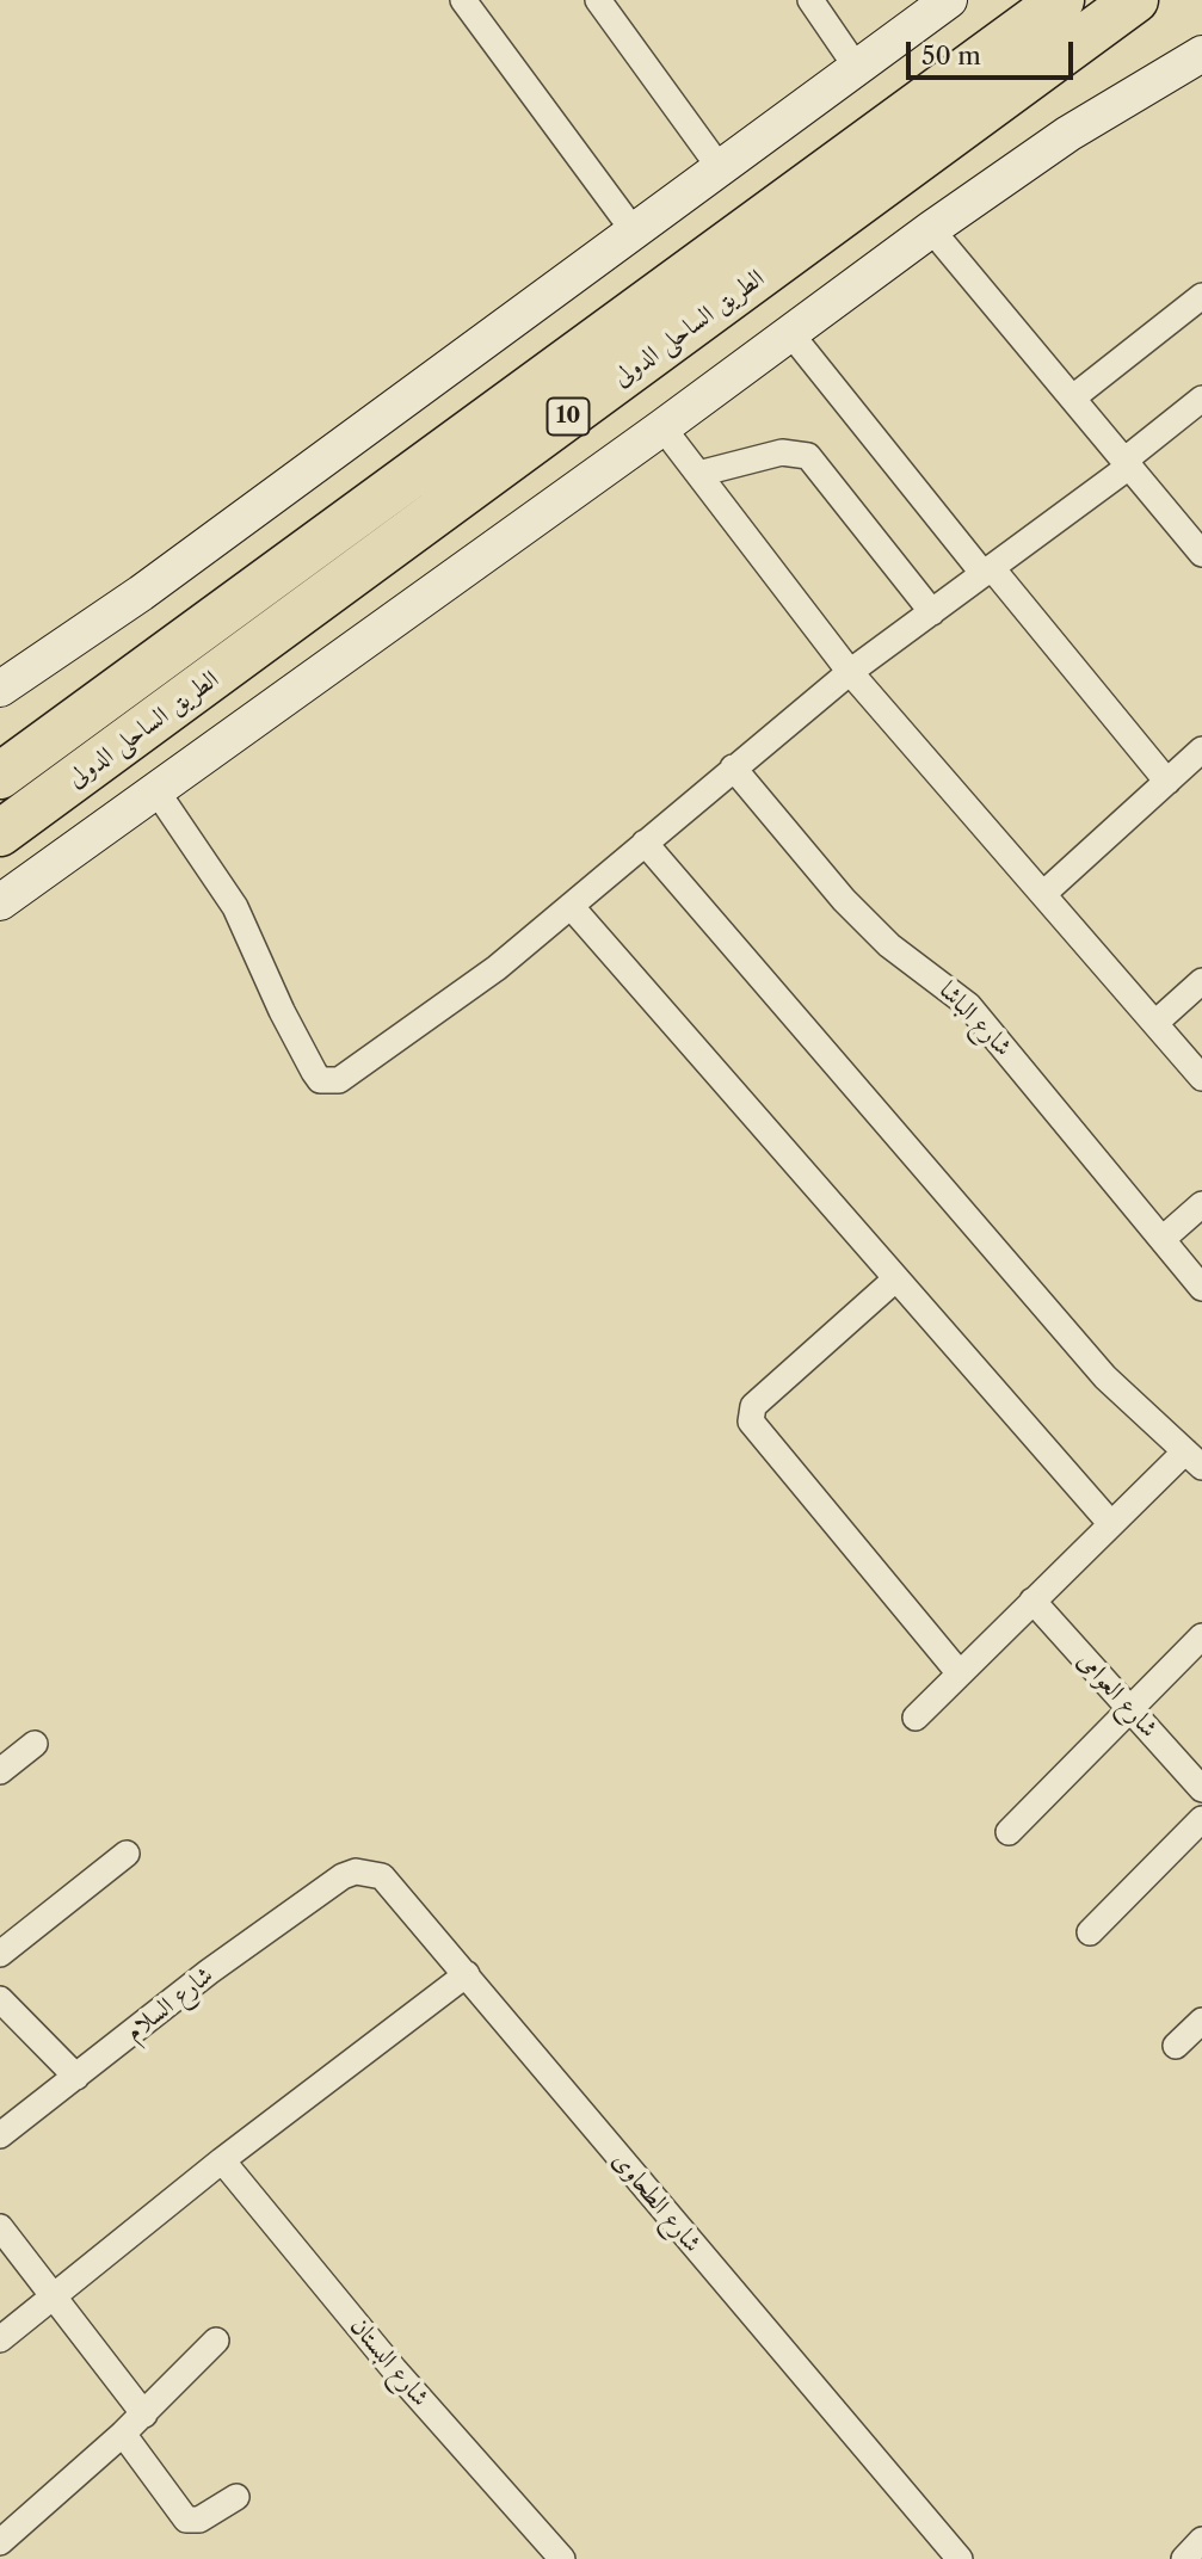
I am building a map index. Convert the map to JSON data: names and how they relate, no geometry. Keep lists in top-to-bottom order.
{
  "streets": {
    "highway": ["الطريق الساحلى الدولى", "10"],
    "street": [
      "شارع الباشا",
      "شارع العوامى",
      "شارع السلام",
      "شارع الطحاوى",
      "شارع البستان"
    ]
  },
  "crossings": [
    ["شارع السلام", "شارع الطحاوى"]
  ],
  "scale_bar": "50 m"
}
